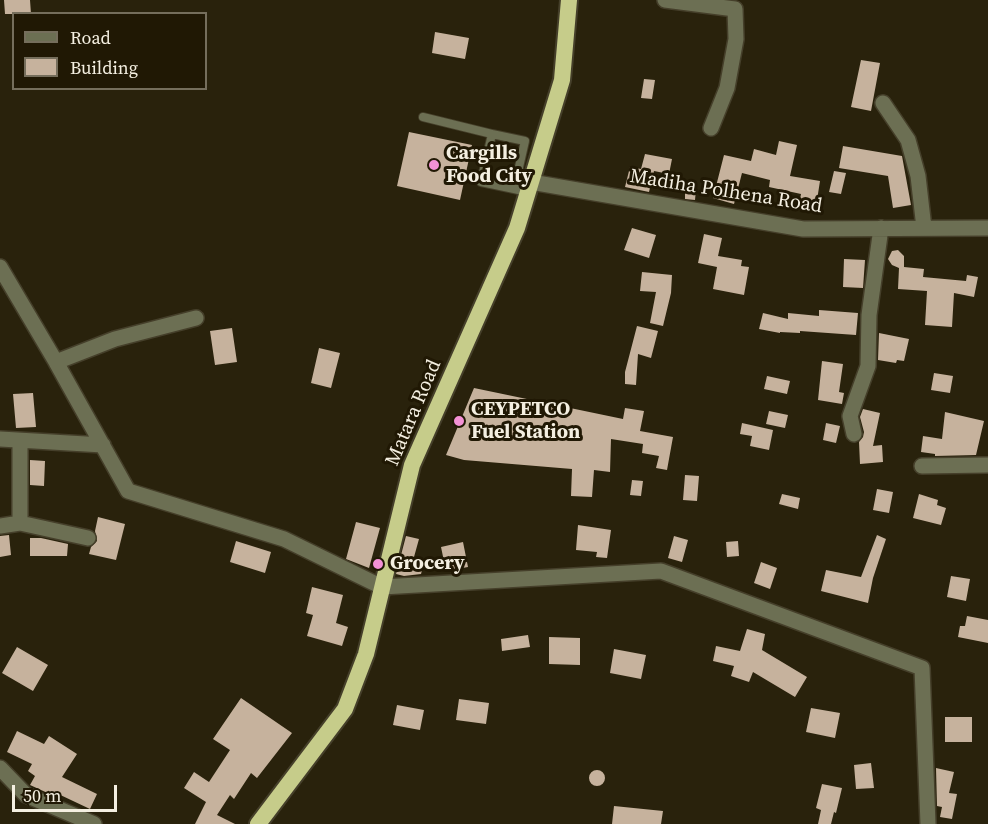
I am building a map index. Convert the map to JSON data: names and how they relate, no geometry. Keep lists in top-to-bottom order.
{
  "streets": {
    "highway": ["Matara Road"],
    "street": ["Madiha Polhena Road"]
  },
  "crossings": [
    ["Madiha Polhena Road", "Matara Road"]
  ],
  "places": ["Cargills Food City", "CEYPETCO Fuel Station", "Grocery"],
  "legend": ["Road", "Building"],
  "scale_bar": "50 m"
}
